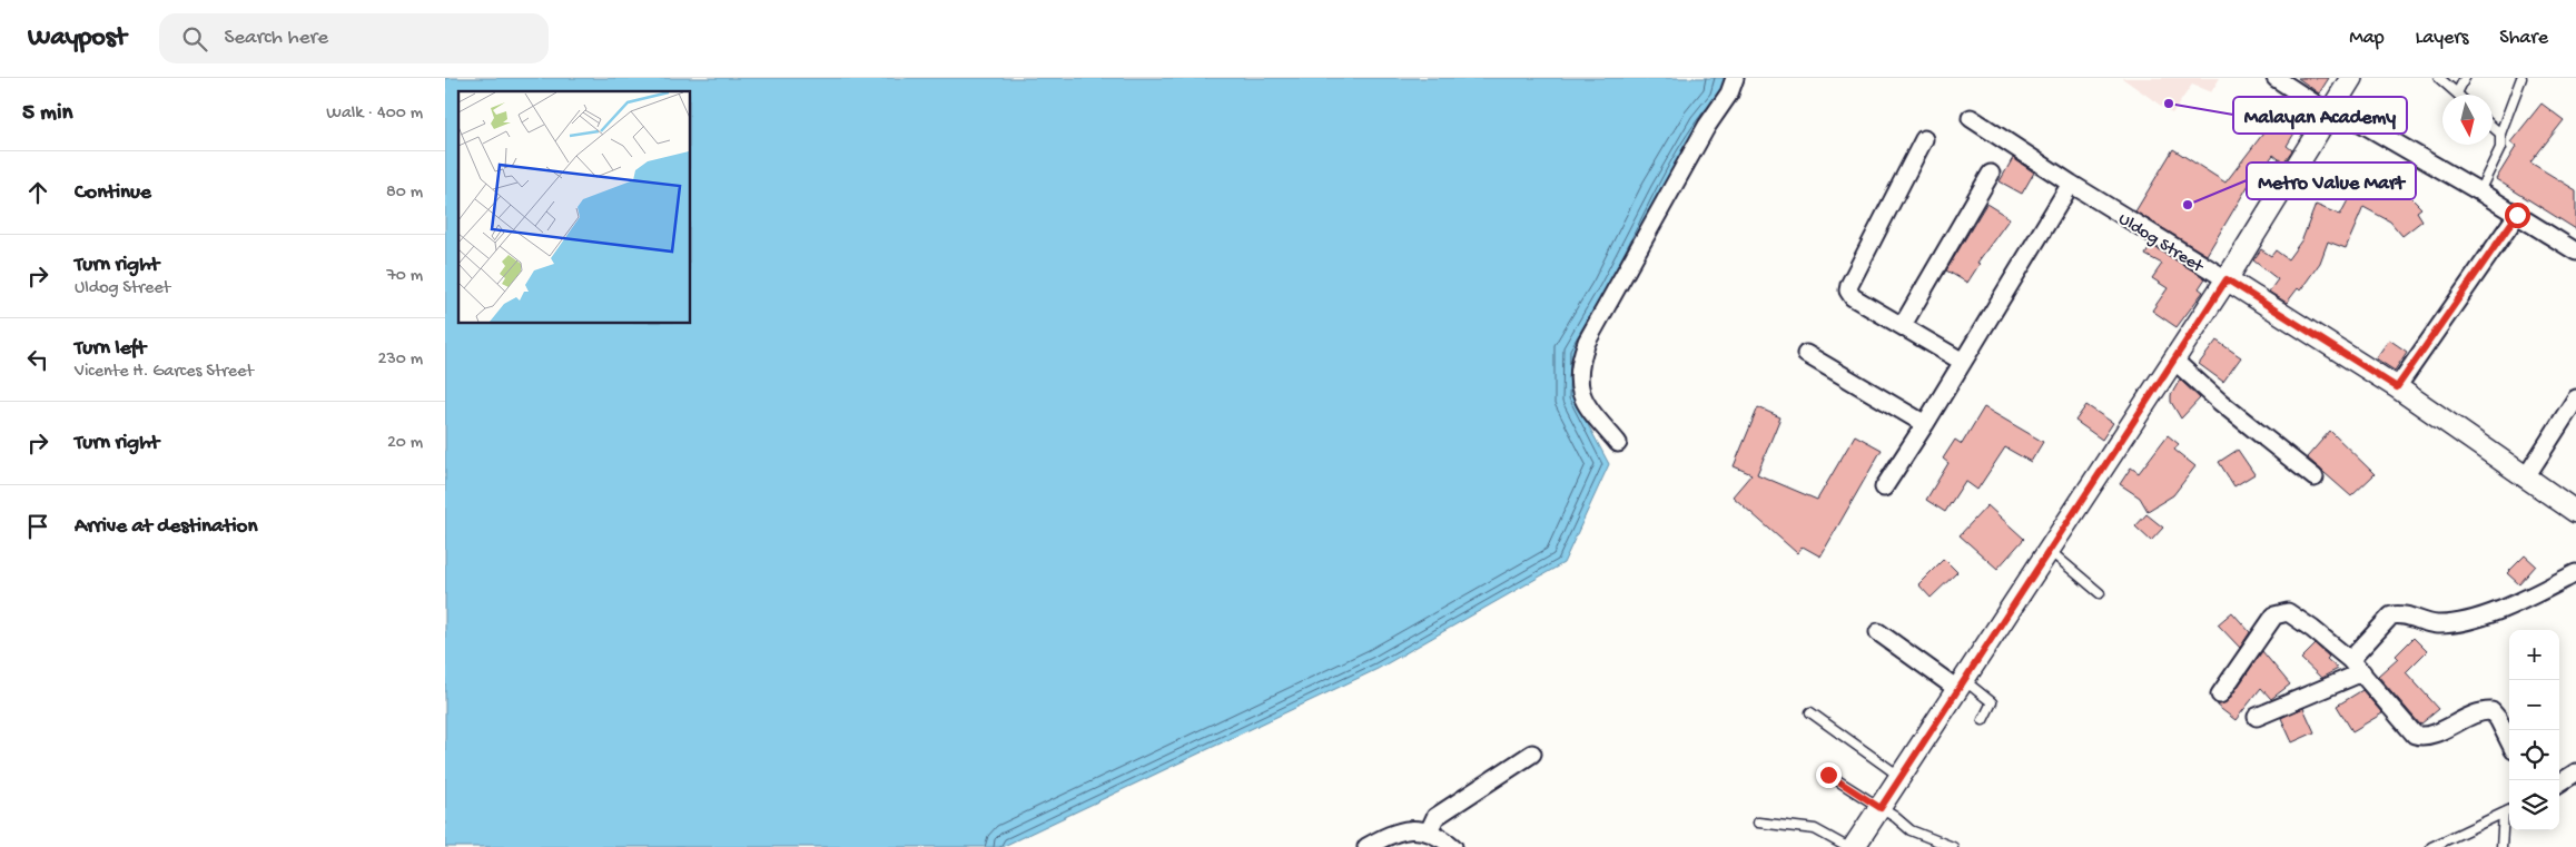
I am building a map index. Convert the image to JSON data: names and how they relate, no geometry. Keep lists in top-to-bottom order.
{
  "streets": {
    "street": ["Uldog Street"]
  },
  "places": ["Malayan Academy", "Metro Value Mart"],
  "north": "bottom",
  "page": {
    "header": "Waypost",
    "search": "Search here",
    "nav": ["Map", "Layers", "Share"],
    "heading": ["5 min", "Walk · 400 m"],
    "list": [
      ["Continue", "80 m"],
      ["Turn right", "Uldog Street", "70 m"],
      ["Turn left", "Vicente H. Garces Street", "230 m"],
      ["Turn right", "20 m"],
      "Arrive at destination"
    ],
    "map_buttons": ["+", "−"]
  }
}
